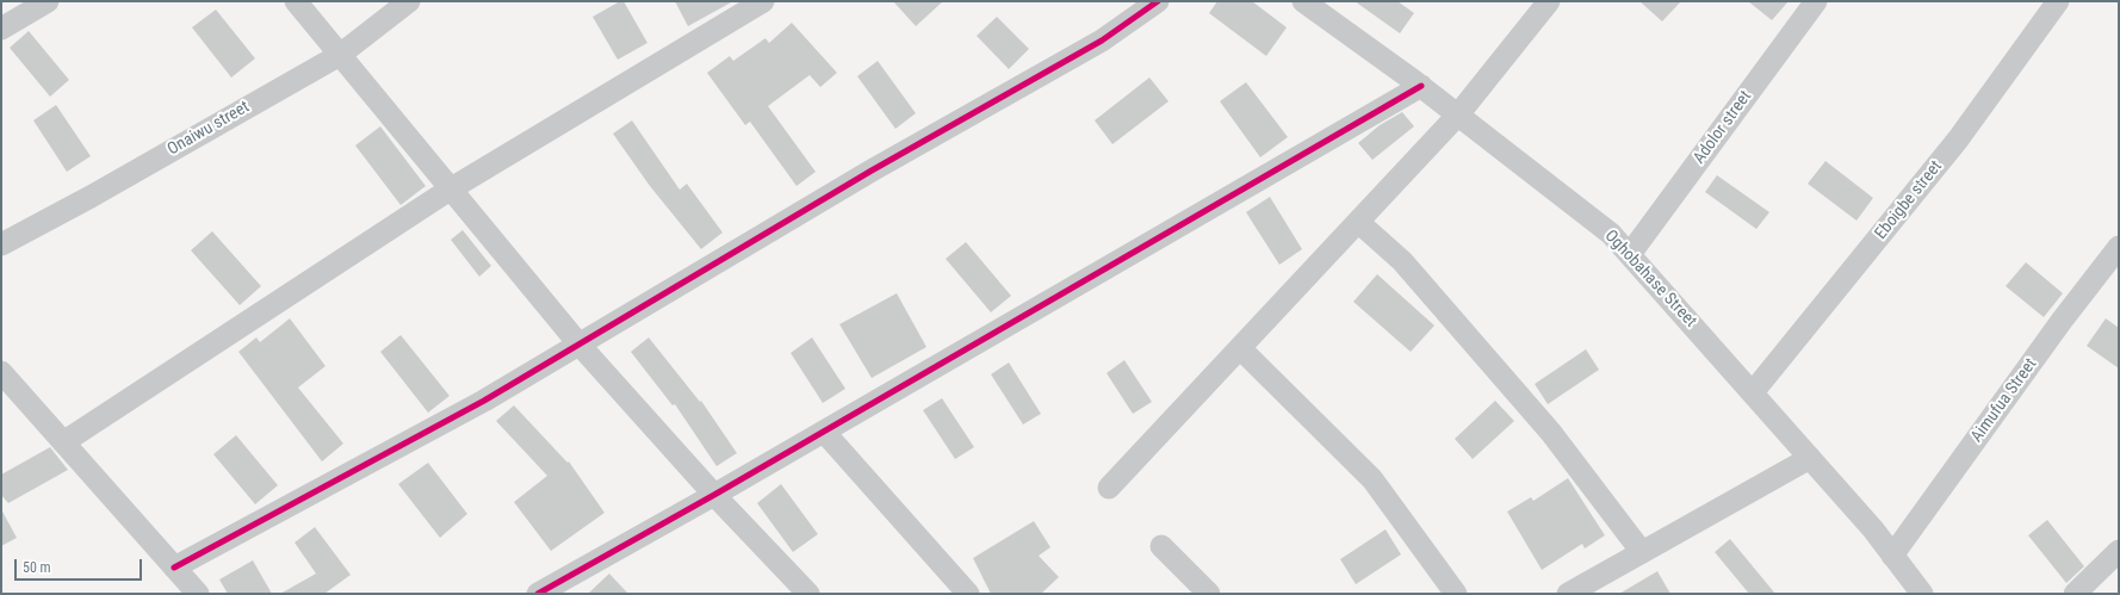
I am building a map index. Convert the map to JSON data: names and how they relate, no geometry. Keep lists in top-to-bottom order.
{
  "streets": {
    "street": [
      "Adolor street",
      "Onaiwu street",
      "Eboigbe street",
      "Oghobahase Street",
      "Aimufua Street"
    ]
  },
  "crossings": [
    ["Adolor street", "Oghobahase Street"],
    ["Eboigbe street", "Oghobahase Street"],
    ["Oghobahase Street", "Aimufua Street"]
  ],
  "scale_bar": "50 m"
}
